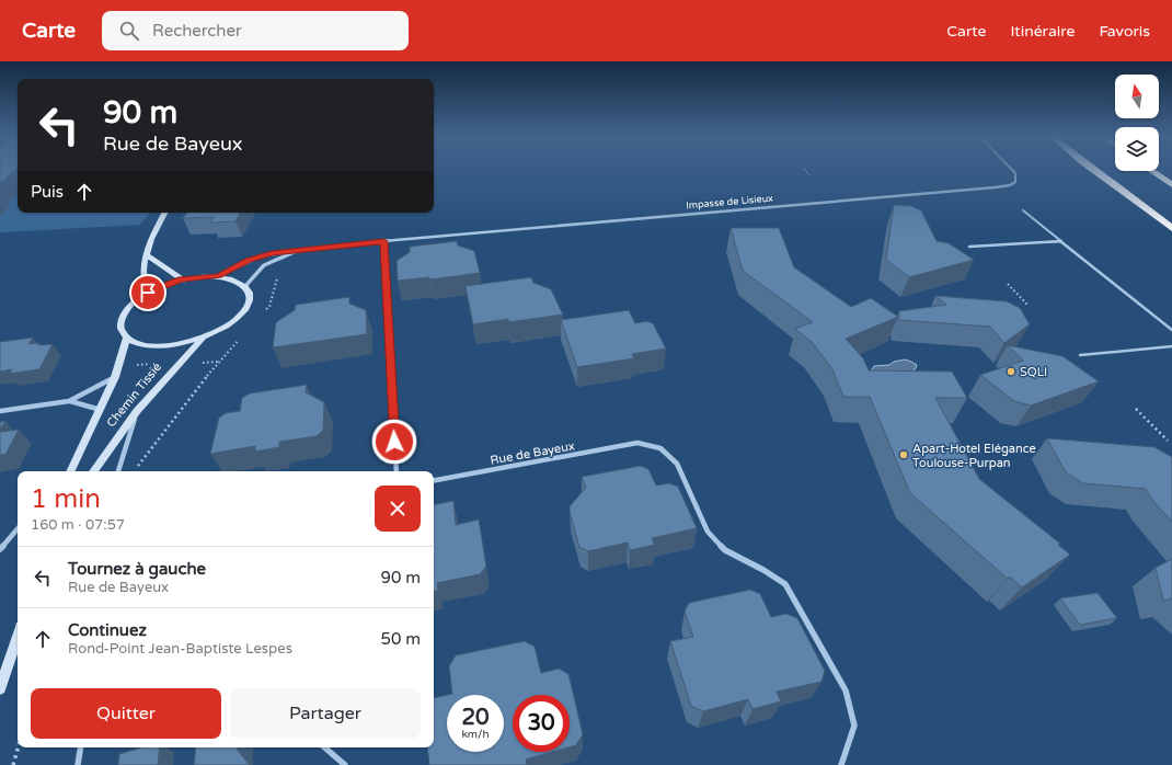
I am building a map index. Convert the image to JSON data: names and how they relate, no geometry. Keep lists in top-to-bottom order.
{
  "streets": {
    "street": ["Impasse de Lisieux", "Chemin Tissié", "Rue de Bayeux"]
  },
  "places": ["SQLI", "Apart-Hotel Elégance Toulouse-Purpan"],
  "north": "top",
  "page": {
    "header": "Carte",
    "search": "Rechercher",
    "nav": ["Carte", "Itinéraire", "Favoris"],
    "turn": ["90 m", "Rue de Bayeux"],
    "then": "Puis",
    "heading": ["1 min", "160 m · 07:57"],
    "list": [
      {
        "name": "Tournez à gauche",
        "note": "Rue de Bayeux",
        "value": "90 m"
      },
      {
        "name": "Continuez",
        "note": "Rond-Point Jean-Baptiste Lespes",
        "value": "50 m"
      }
    ],
    "buttons": ["Quitter", "Partager"],
    "speed": "20 km/h",
    "limit": "30"
  }
}
